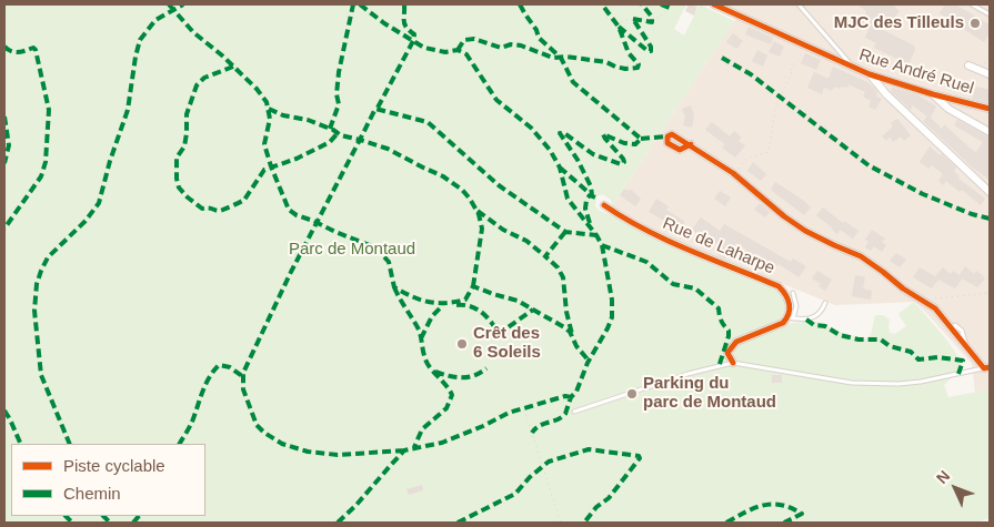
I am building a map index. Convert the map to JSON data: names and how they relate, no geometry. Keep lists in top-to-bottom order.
{
  "streets": {
    "street": ["Rue André Ruel", "Rue de Laharpe"]
  },
  "parks": ["Parc de Montaud"],
  "places": ["MJC des Tilleuls", "Crêt des 6 Soleils", "Parking du parc de Montaud"],
  "legend": ["Piste cyclable", "Chemin"],
  "north": "top left"
}
